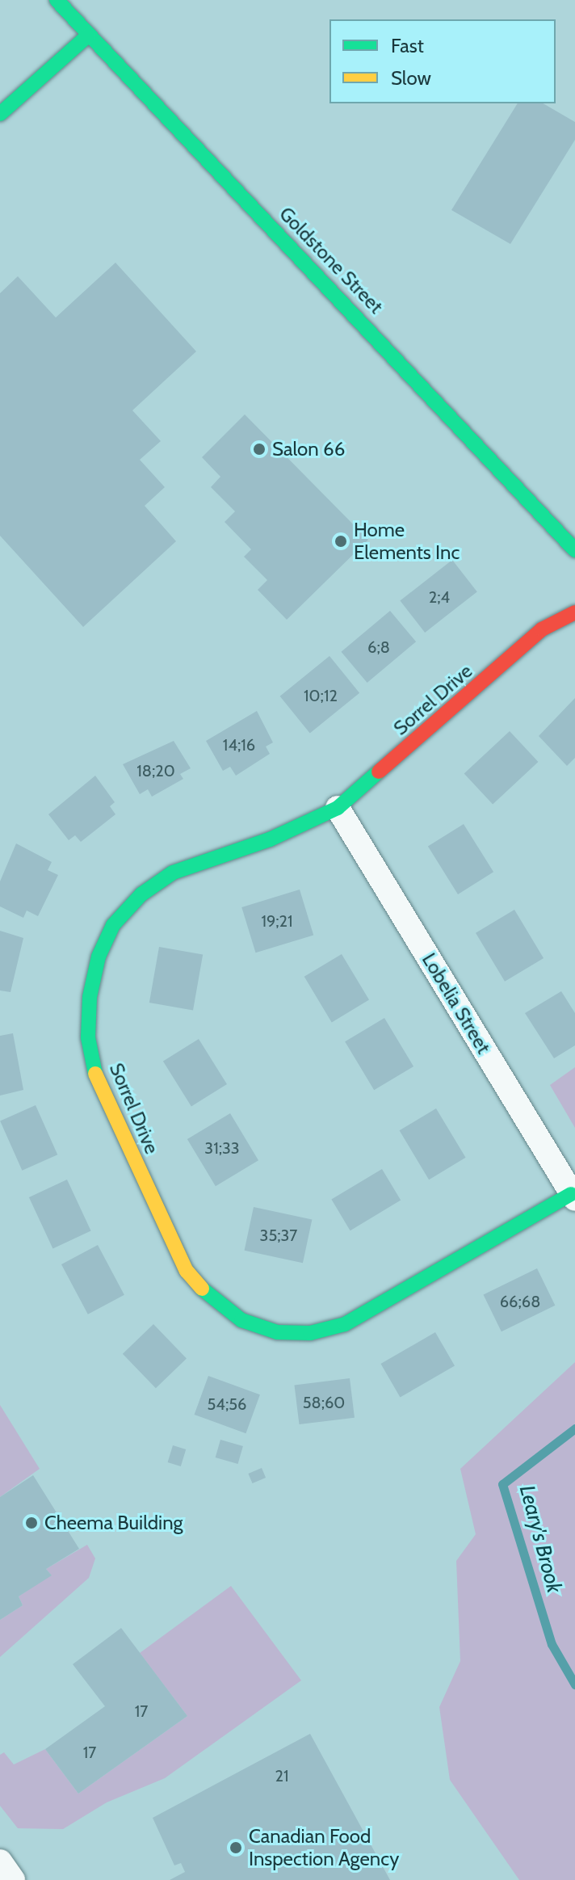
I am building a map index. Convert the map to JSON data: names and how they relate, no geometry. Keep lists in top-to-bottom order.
{
  "streets": {
    "street": ["Goldstone Street", "Sorrel Drive", "Lobelia Street"]
  },
  "crossings": [
    ["Sorrel Drive", "Lobelia Street"]
  ],
  "water": ["Leary's Brook"],
  "places": [
    "Salon 66",
    "Home Elements Inc",
    "Cheema Building",
    "Canadian Food Inspection Agency"
  ],
  "house_numbers": [
    "2;4",
    "6;8",
    "10;12",
    "14;16",
    "18;20",
    "19;21",
    "31;33",
    "35;37",
    "66;68",
    "58;60",
    "54;56",
    "17",
    "17",
    "21"
  ],
  "legend": ["Fast", "Slow"]
}
